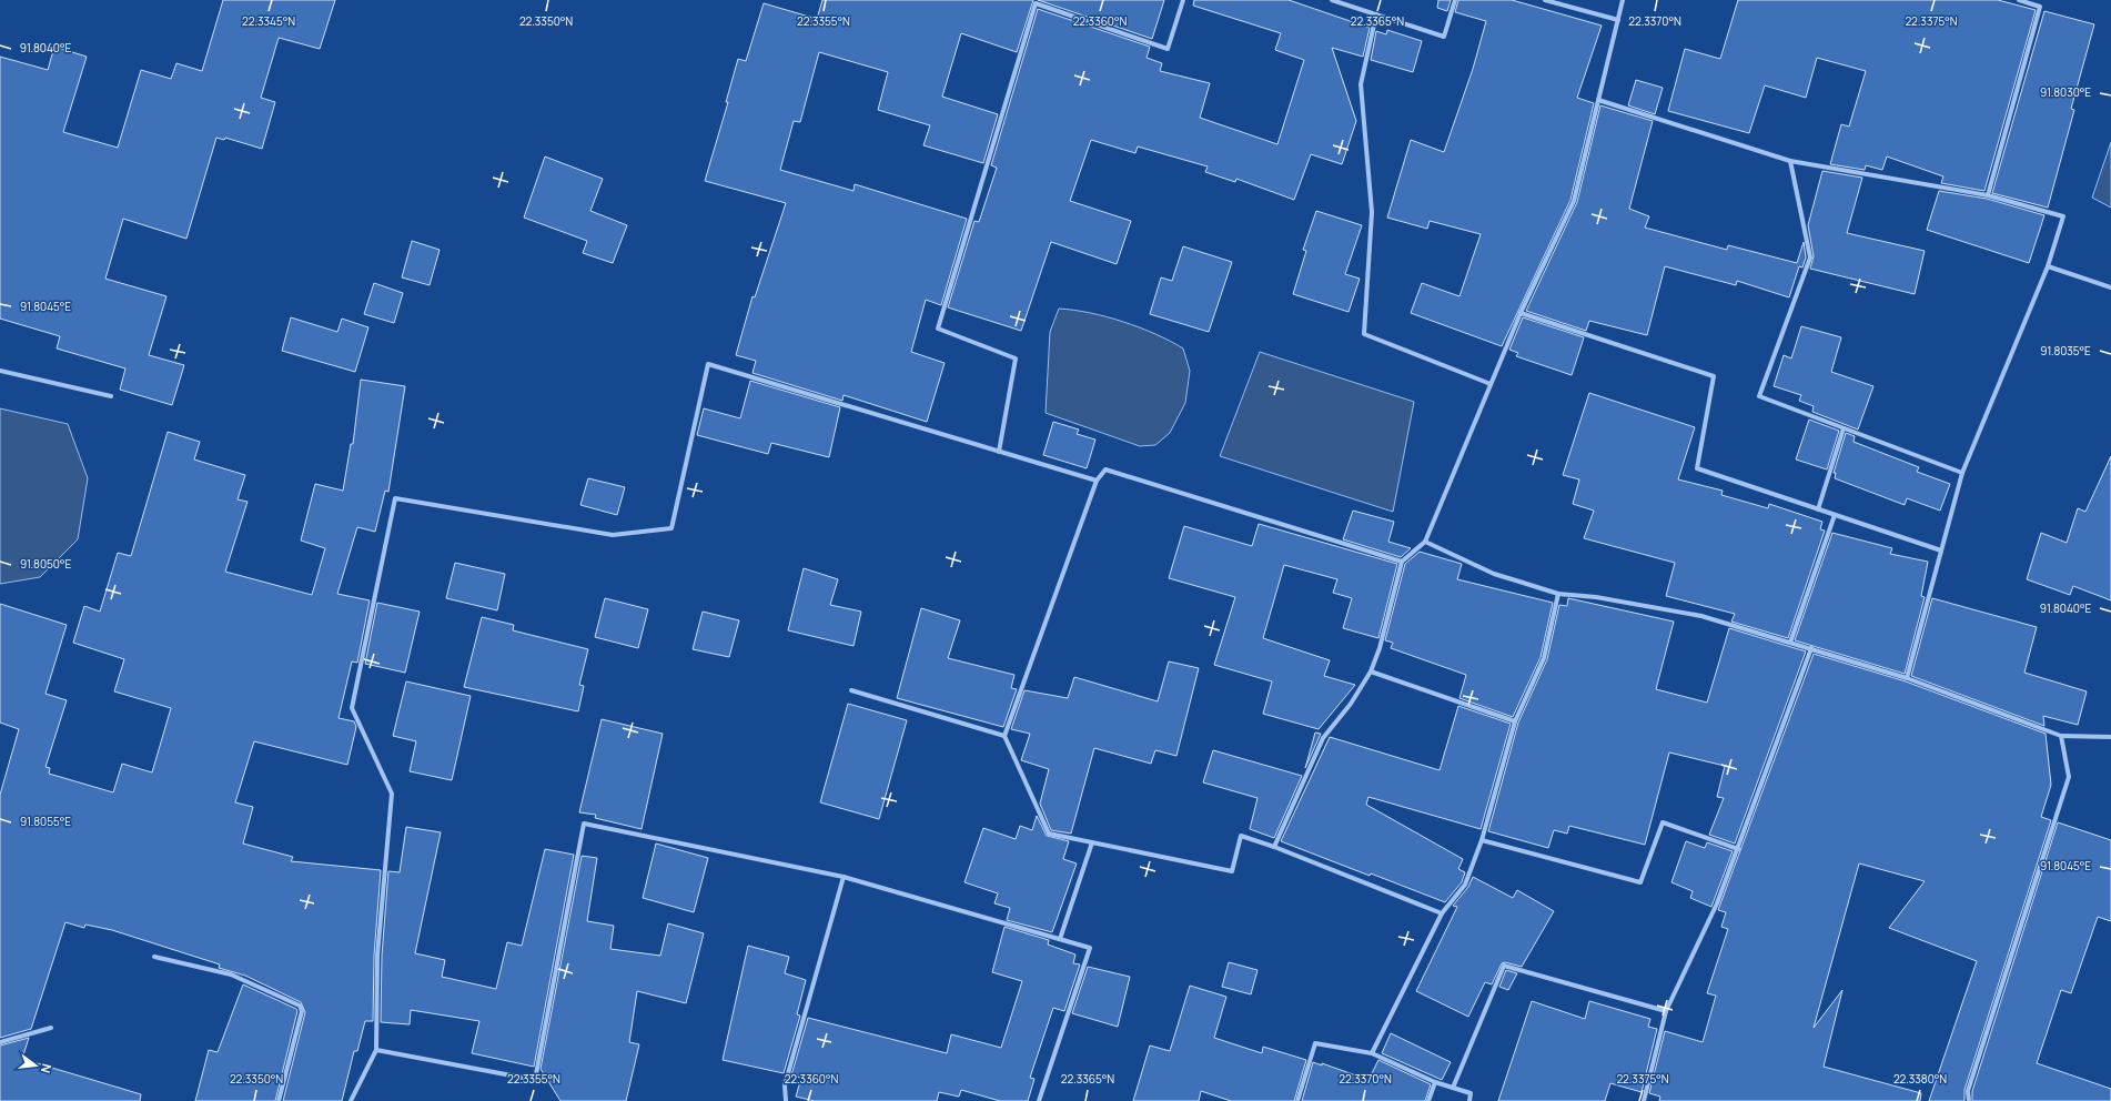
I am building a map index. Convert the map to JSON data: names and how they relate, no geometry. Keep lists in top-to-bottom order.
{
  "north": "right",
  "coordinates": [
    "22.3345°N",
    "22.3350°N",
    "22.3355°N",
    "22.3360°N",
    "22.3365°N",
    "22.3370°N",
    "22.3375°N",
    "91.8040°E",
    "91.8030°E",
    "91.8045°E",
    "91.8035°E",
    "91.8050°E",
    "91.8055°E",
    "22.3380°N"
  ]
}
